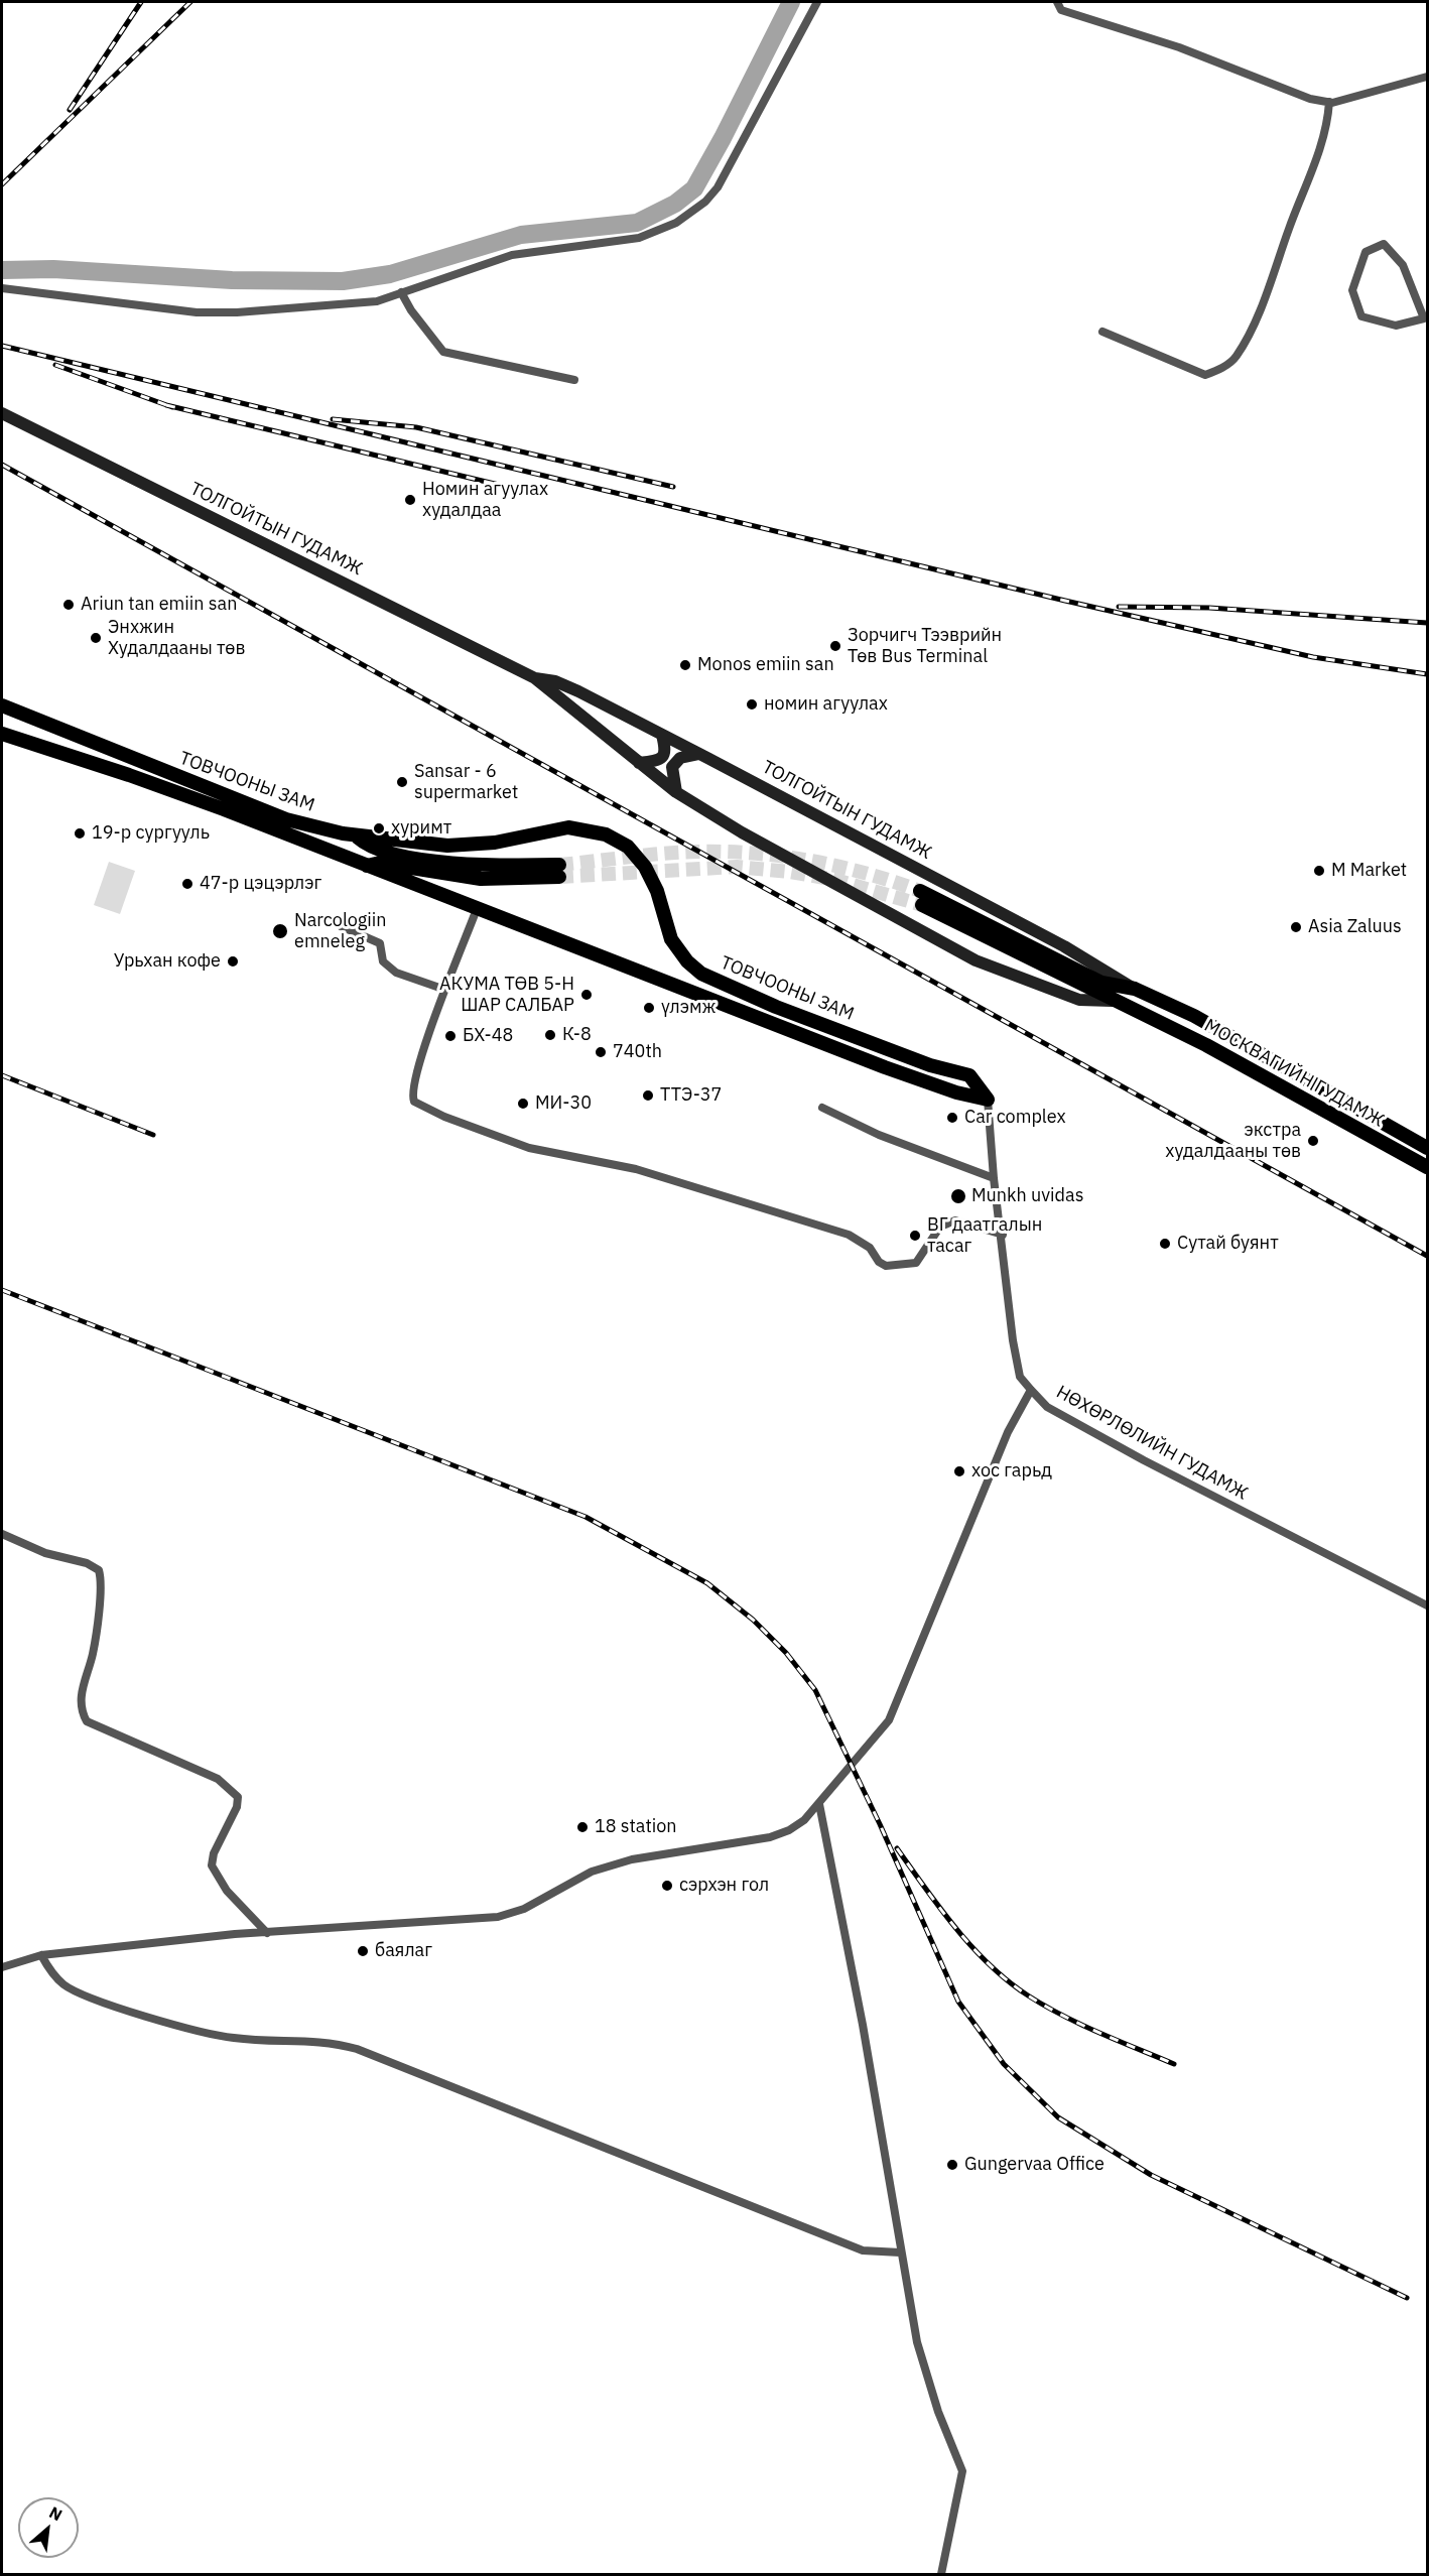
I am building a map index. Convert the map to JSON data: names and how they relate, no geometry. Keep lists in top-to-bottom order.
{
  "streets": {
    "highway": ["ТОВЧООНЫ ЗАМ", "МОСКВАГИЙН ГУДАМЖ"],
    "main road": ["ТОЛГОЙТЫН ГУДАМЖ"],
    "street": ["НӨХӨРЛӨЛИЙН ГУДАМЖ"]
  },
  "crossings": [
    ["ТОЛГОЙТЫН ГУДАМЖ", "МОСКВАГИЙН ГУДАМЖ"],
    ["ТОВЧООНЫ ЗАМ", "НӨХӨРЛӨЛИЙН ГУДАМЖ"]
  ],
  "places": [
    "Номин агуулах худалдаа",
    "Ariun tan emiin san",
    "Энхжин Худалдааны төв",
    "Зорчигч Тээврийн Төв Bus Terminal",
    "Monos emiin san",
    "номин агуулах",
    "Sansar - 6 supermarket",
    "хуримт",
    "19-р сургууль",
    "М Market",
    "47-р цэцэрлэг",
    "Asia Zaluus",
    "Narcologiin emneleg",
    "Урьхан кофе",
    "АКУМА ТӨВ 5-Н ШАР САЛБАР",
    "үлэмж",
    "К-8",
    "БХ-48",
    "740th",
    "ТТЭ-37",
    "МИ-30",
    "Car complex",
    "экстра худалдааны төв",
    "Munkh uvidas",
    "ВГ даатгалын тасаг",
    "Сутай буянт",
    "хос гарьд",
    "18 station",
    "сэрхэн гол",
    "баялаг",
    "Gungervaa Office"
  ],
  "north": "top right"
}
